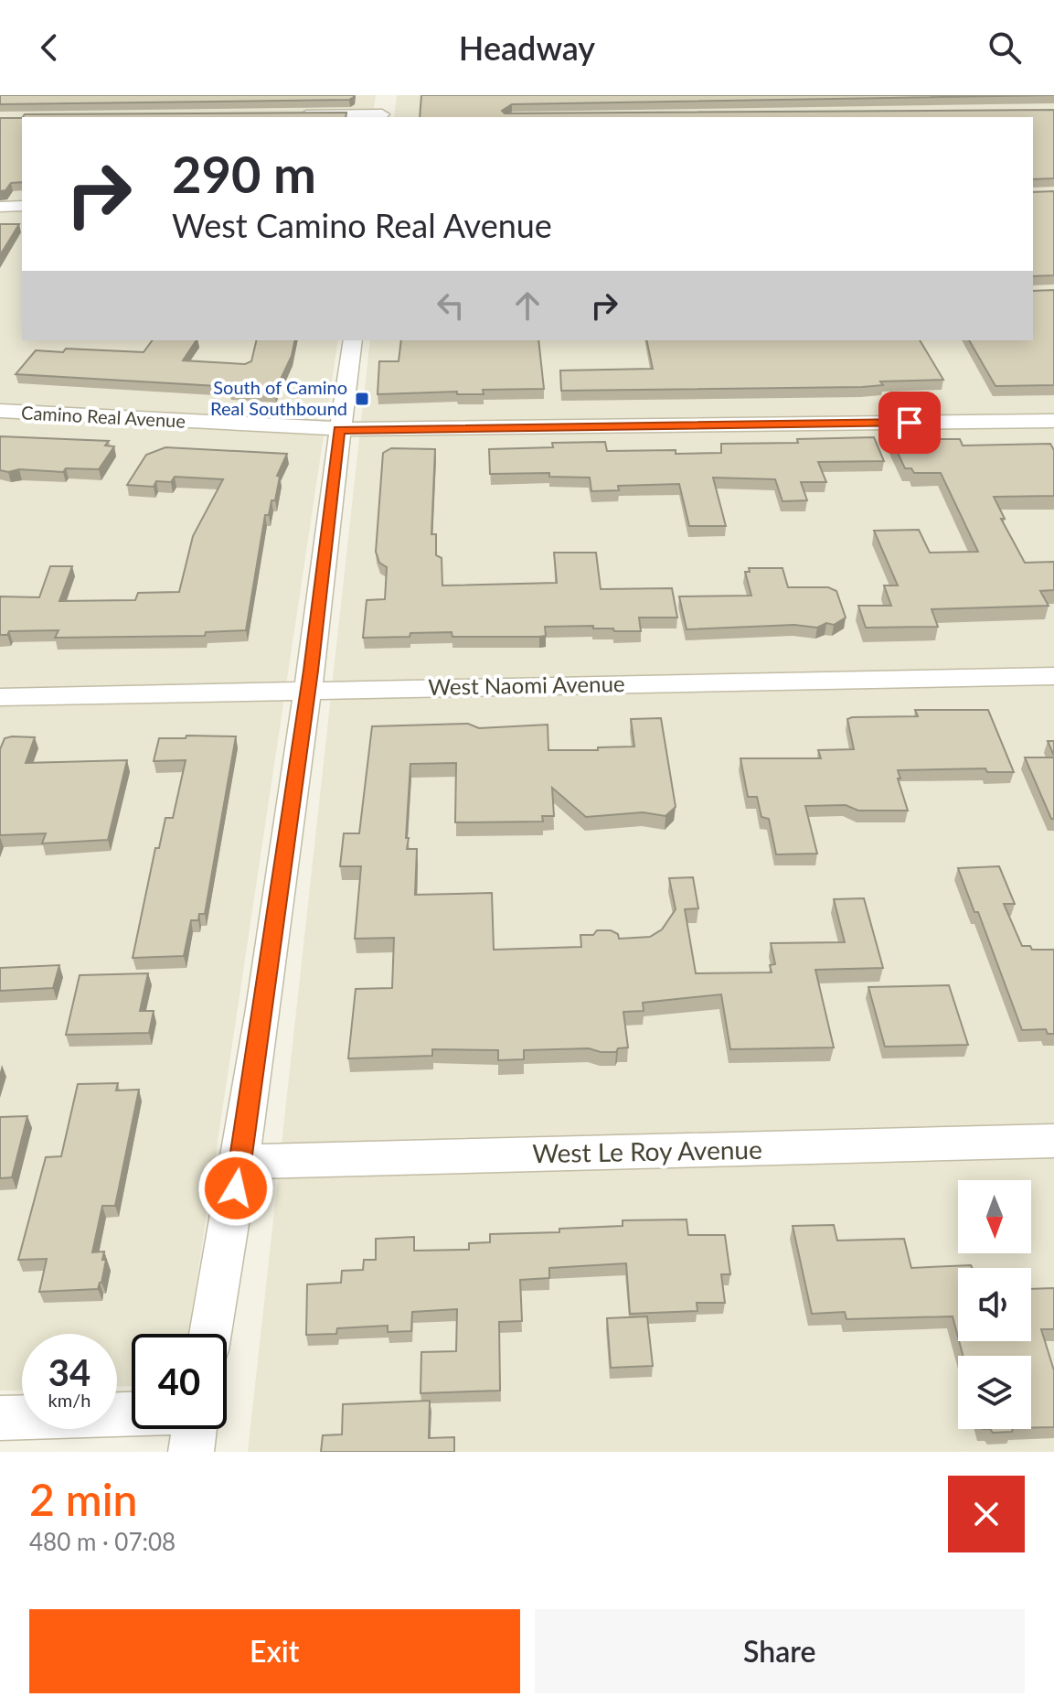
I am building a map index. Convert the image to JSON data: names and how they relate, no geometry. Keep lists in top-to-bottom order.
{
  "streets": {
    "street": ["Camino Real Avenue", "West Naomi Avenue", "West Le Roy Avenue"]
  },
  "places": {
    "transit": ["South of Camino Real Southbound"]
  },
  "north": "bottom",
  "page": {
    "header": "Headway",
    "turn": ["290 m", "West Camino Real Avenue"],
    "speed": "34 km/h",
    "limit": "40",
    "heading": ["2 min", "480 m · 07:08"],
    "buttons": ["Exit", "Share"]
  }
}
